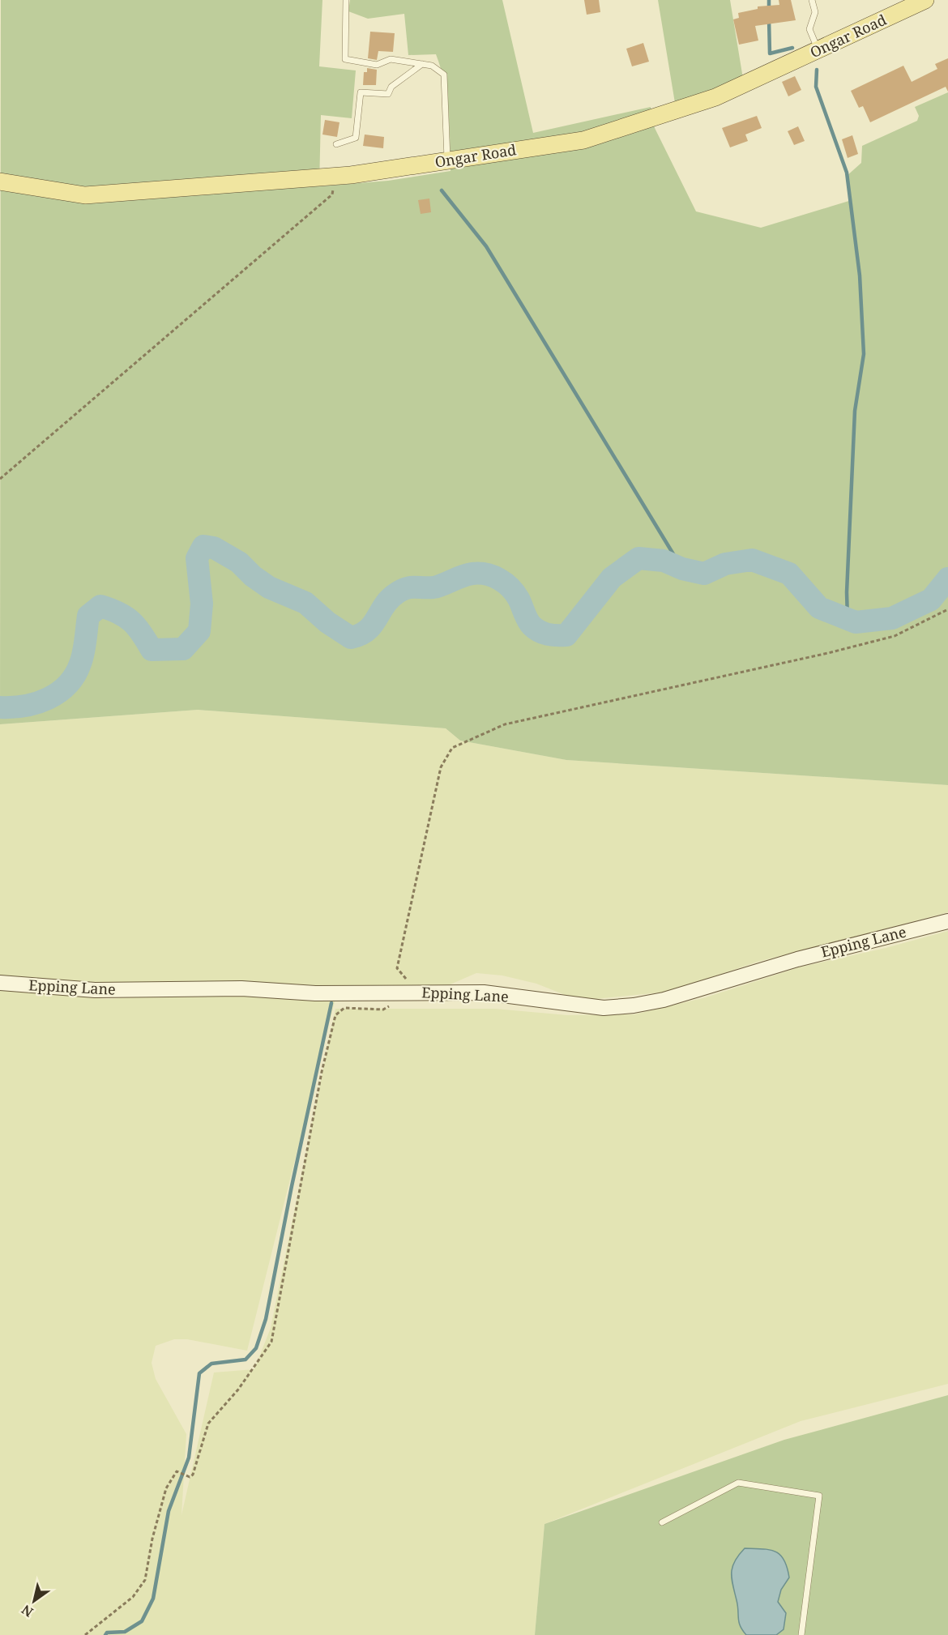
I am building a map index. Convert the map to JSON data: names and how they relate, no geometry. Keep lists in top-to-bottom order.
{
  "streets": {
    "main road": ["Ongar Road"],
    "street": ["Epping Lane"]
  },
  "north": "bottom left"
}
